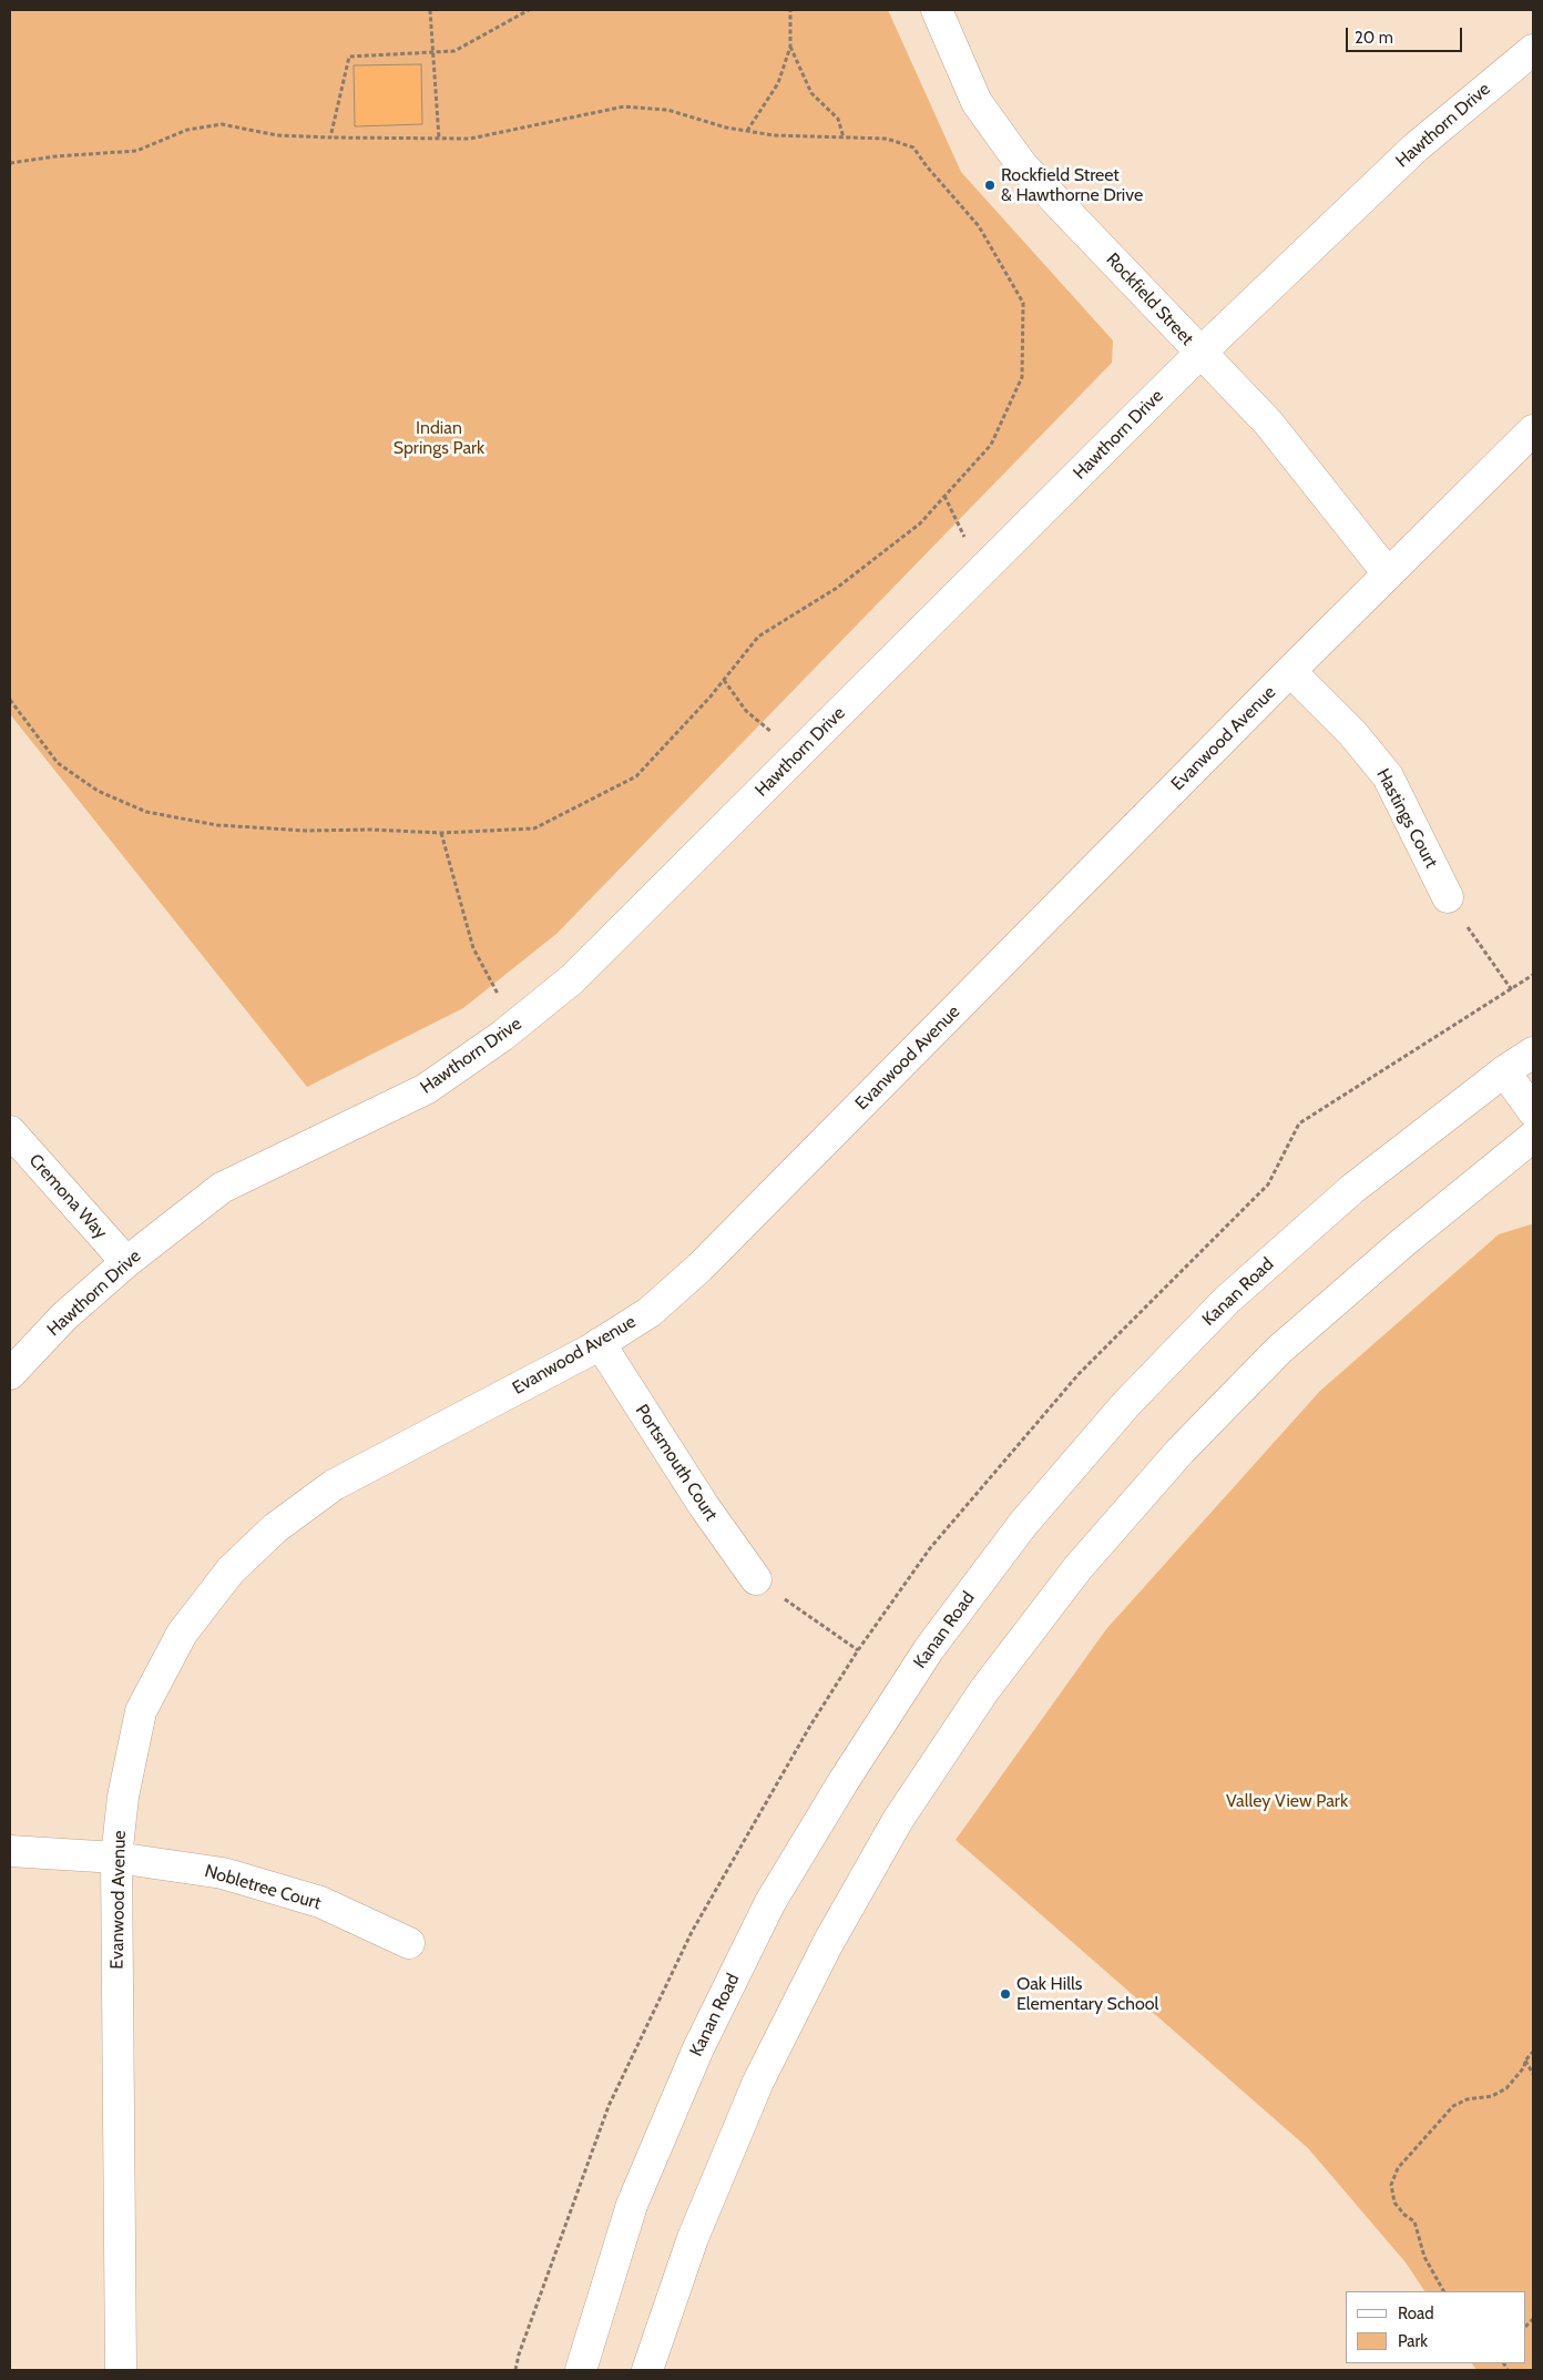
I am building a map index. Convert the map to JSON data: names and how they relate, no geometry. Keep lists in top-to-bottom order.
{
  "streets": {
    "street": [
      "Hawthorn Drive",
      "Rockfield Street",
      "Evanwood Avenue",
      "Hastings Court",
      "Cremona Way",
      "Kanan Road",
      "Portsmouth Court",
      "Nobletree Court"
    ]
  },
  "crossings": [
    ["Hawthorn Drive", "Rockfield Street"],
    ["Hawthorn Drive", "Cremona Way"],
    ["Rockfield Street", "Evanwood Avenue"],
    ["Evanwood Avenue", "Hastings Court"],
    ["Evanwood Avenue", "Portsmouth Court"],
    ["Evanwood Avenue", "Nobletree Court"]
  ],
  "parks": ["Indian Springs Park", "Valley View Park"],
  "places": ["Rockfield Street & Hawthorne Drive", "Oak Hills Elementary School"],
  "legend": ["Road", "Park"],
  "scale_bar": "20 m"
}
